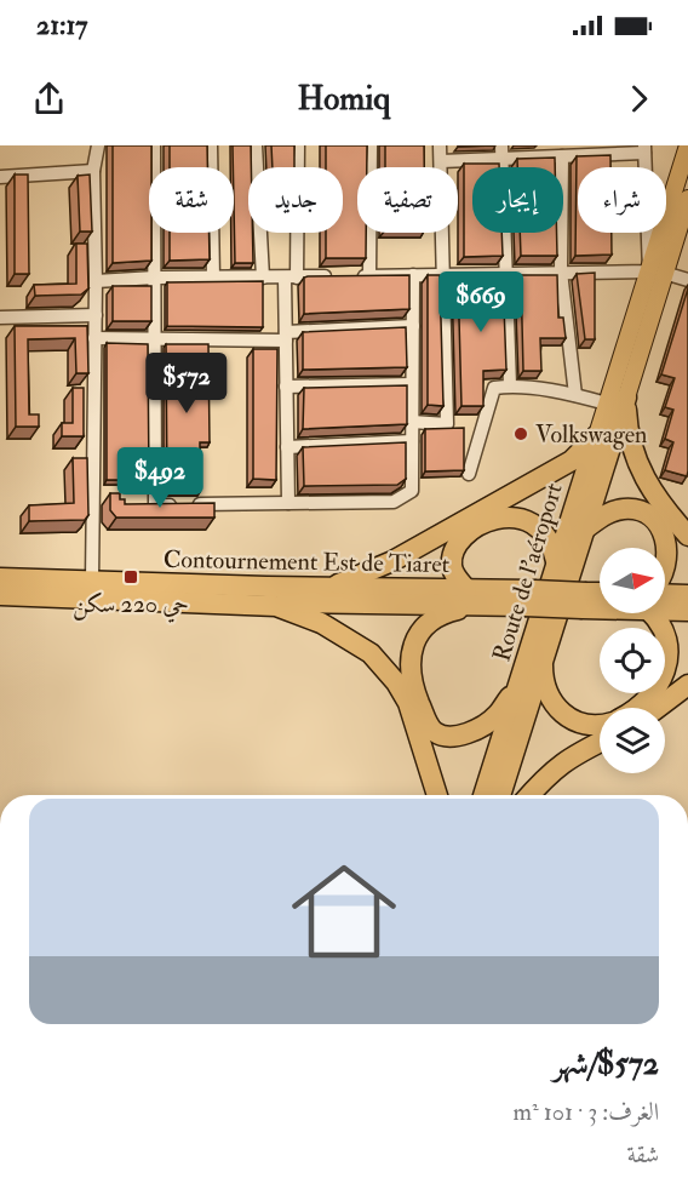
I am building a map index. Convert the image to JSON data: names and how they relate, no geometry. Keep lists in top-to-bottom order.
{
  "streets": {
    "highway": ["Contournement Est de Tiaret", "Route de l'aéroport"]
  },
  "places": {
    "other": ["Volkswagen"],
    "transit": ["حي 220 سكن"]
  },
  "north": "right",
  "page": {
    "status": "21:17",
    "header": "Homiq",
    "chip": [
      "شراء",
      "إيجار",
      "تصفية",
      "جديد",
      "شقة"
    ],
    "price": ["$669", "$572", "$492"],
    "list": [
      {
        "name": "$572/شهر",
        "note": "الغرف: 3 · 101 m² · شقة"
      }
    ]
  }
}
